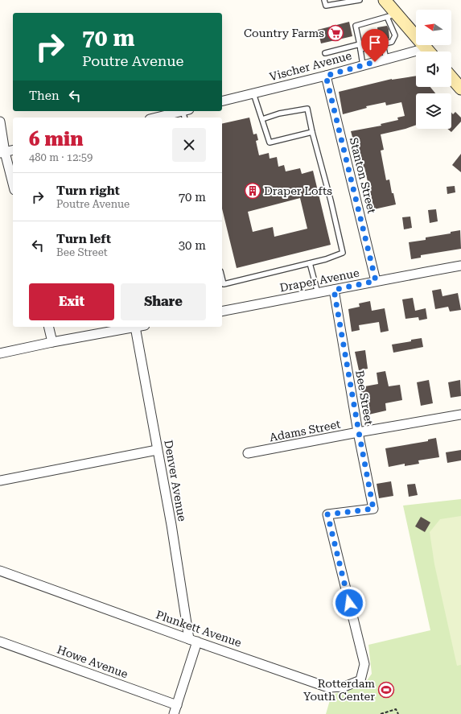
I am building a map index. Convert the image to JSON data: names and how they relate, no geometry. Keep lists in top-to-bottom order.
{
  "streets": {
    "street": [
      "Vischer Avenue",
      "Stanton Street",
      "Draper Avenue",
      "Bee Street",
      "Adams Street",
      "Denver Avenue",
      "Plunkett Avenue",
      "Howe Avenue"
    ]
  },
  "crossings": [
    ["Vischer Avenue", "Stanton Street"],
    ["Stanton Street", "Draper Avenue"],
    ["Draper Avenue", "Bee Street"],
    ["Bee Street", "Adams Street"],
    ["Bee Street", "Plunkett Avenue"],
    ["Denver Avenue", "Plunkett Avenue"],
    ["Denver Avenue", "Howe Avenue"]
  ],
  "places": {
    "supermarket": ["Country Farms"],
    "building": ["Draper Lofts"],
    "sports": ["Rotterdam Youth Center"]
  },
  "north": "left",
  "page": {
    "turn": ["70 m", "Poutre Avenue"],
    "then": "Then",
    "heading": ["6 min", "480 m · 12:59"],
    "list": [
      {
        "name": "Turn right",
        "note": "Poutre Avenue",
        "value": "70 m"
      },
      {
        "name": "Turn left",
        "note": "Bee Street",
        "value": "30 m"
      }
    ],
    "buttons": ["Exit", "Share"]
  }
}
